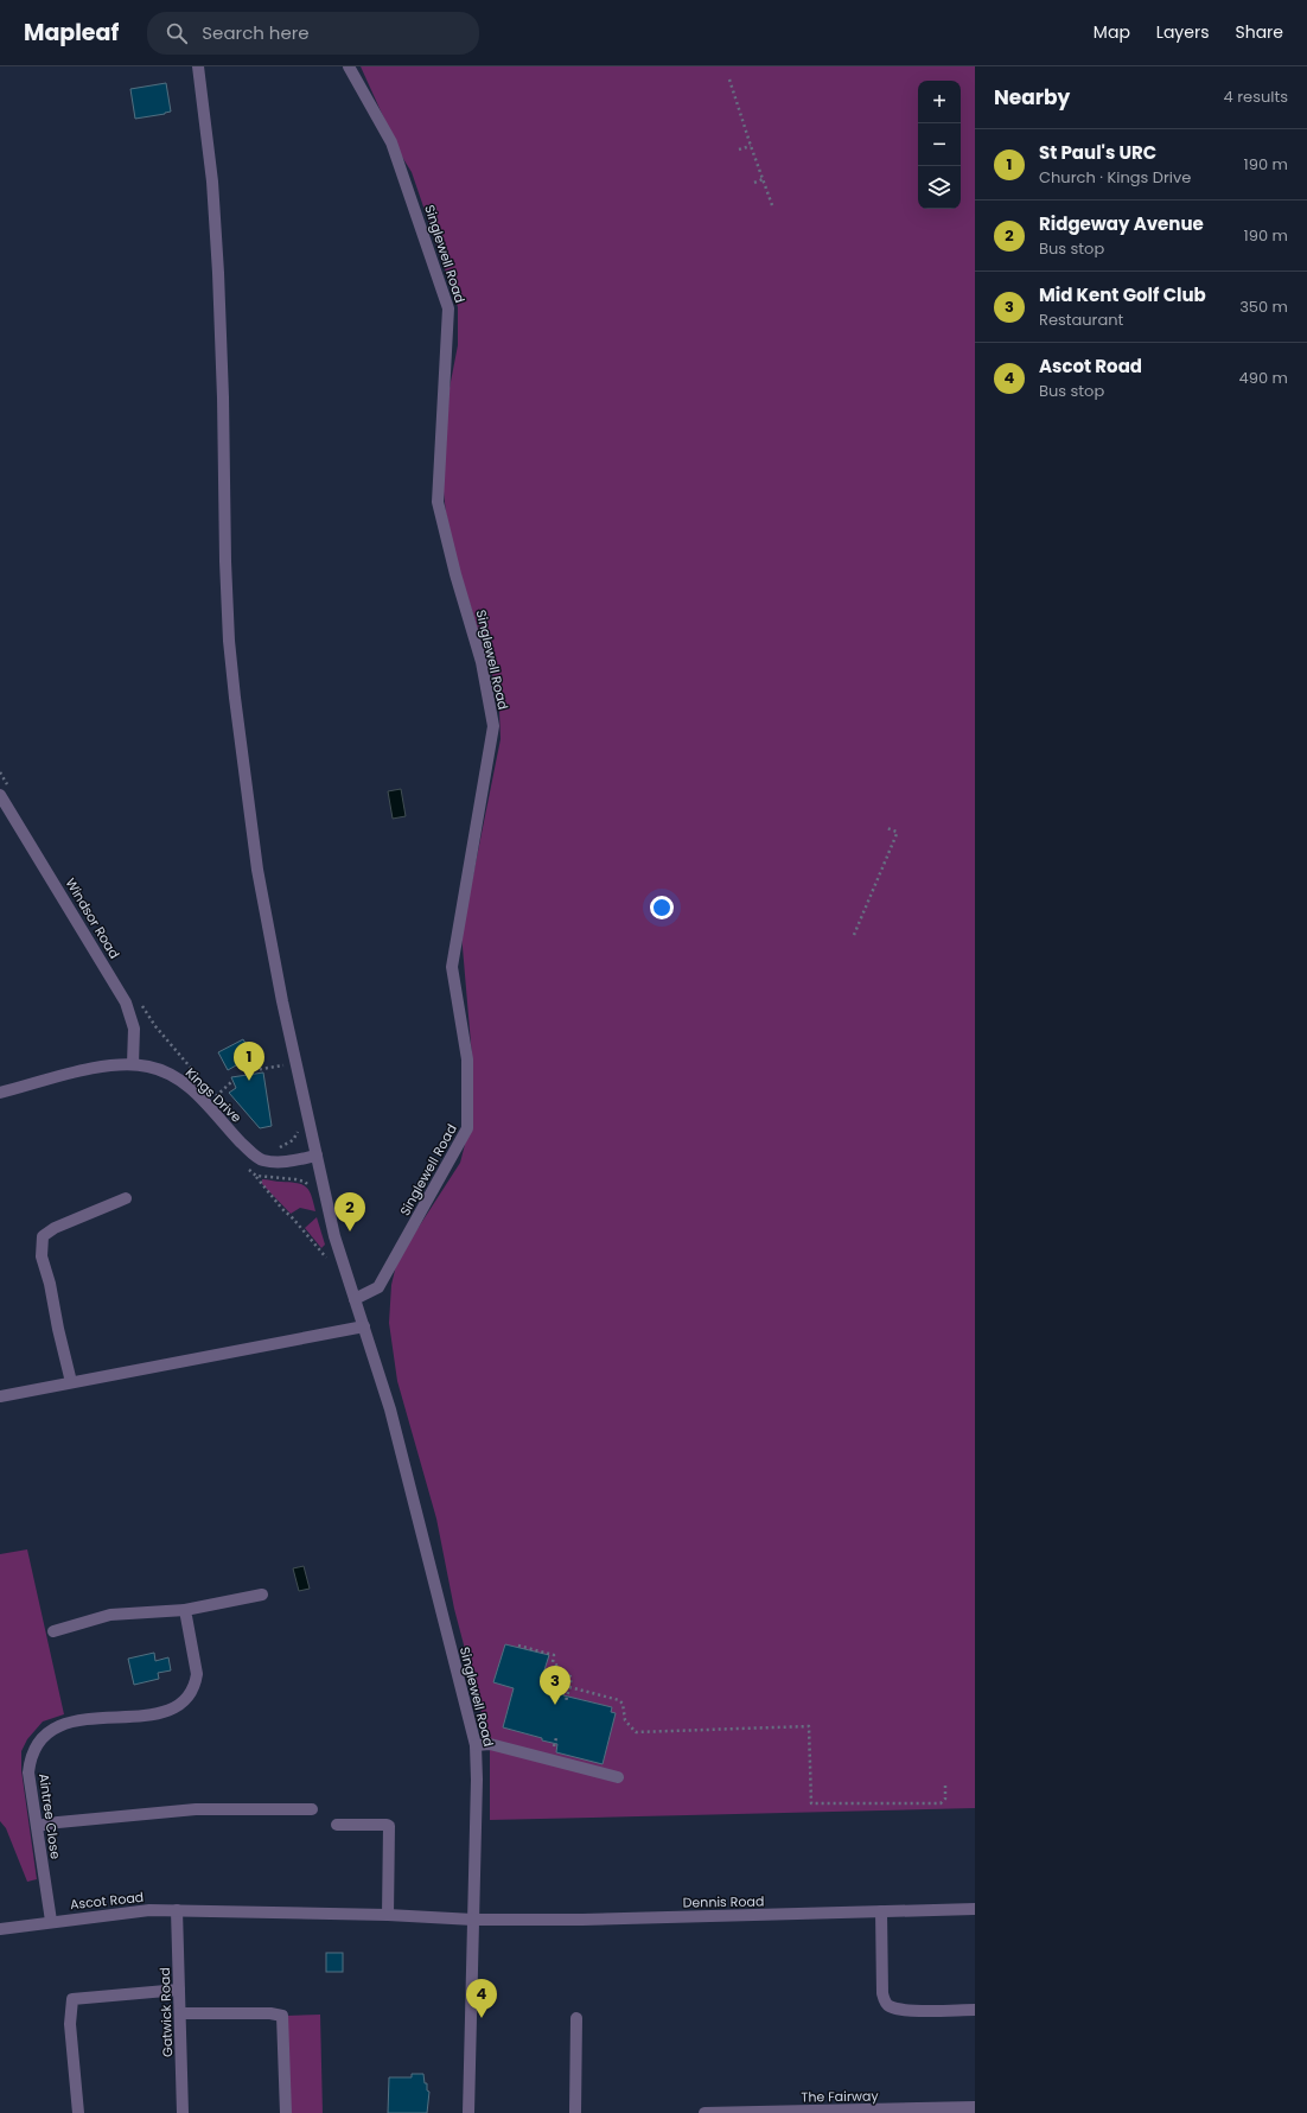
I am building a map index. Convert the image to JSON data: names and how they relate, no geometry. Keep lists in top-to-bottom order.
{
  "streets": {
    "street": [
      "Singlewell Road",
      "Windsor Road",
      "Kings Drive",
      "Aintree Close",
      "Ascot Road",
      "Dennis Road",
      "Gatwick Road",
      "The Fairway"
    ]
  },
  "crossings": [
    ["Singlewell Road", "Kings Drive"],
    ["Singlewell Road", "Ascot Road"],
    ["Singlewell Road", "Dennis Road"],
    ["Windsor Road", "Kings Drive"],
    ["Aintree Close", "Ascot Road"],
    ["Ascot Road", "Dennis Road"],
    ["Ascot Road", "Gatwick Road"]
  ],
  "page": {
    "header": "Mapleaf",
    "search": "Search here",
    "nav": ["Map", "Layers", "Share"],
    "heading": ["Nearby", "4 results"],
    "map_buttons": ["+", "−"],
    "list": [
      {
        "mark": "1",
        "name": "St Paul's URC",
        "note": "Church · Kings Drive",
        "value": "190 m"
      },
      {
        "mark": "2",
        "name": "Ridgeway Avenue",
        "note": "Bus stop",
        "value": "190 m"
      },
      {
        "mark": "3",
        "name": "Mid Kent Golf Club",
        "note": "Restaurant",
        "value": "350 m"
      },
      {
        "mark": "4",
        "name": "Ascot Road",
        "note": "Bus stop",
        "value": "490 m"
      }
    ],
    "pins": [
      "1",
      "2",
      "3",
      "4"
    ]
  }
}
